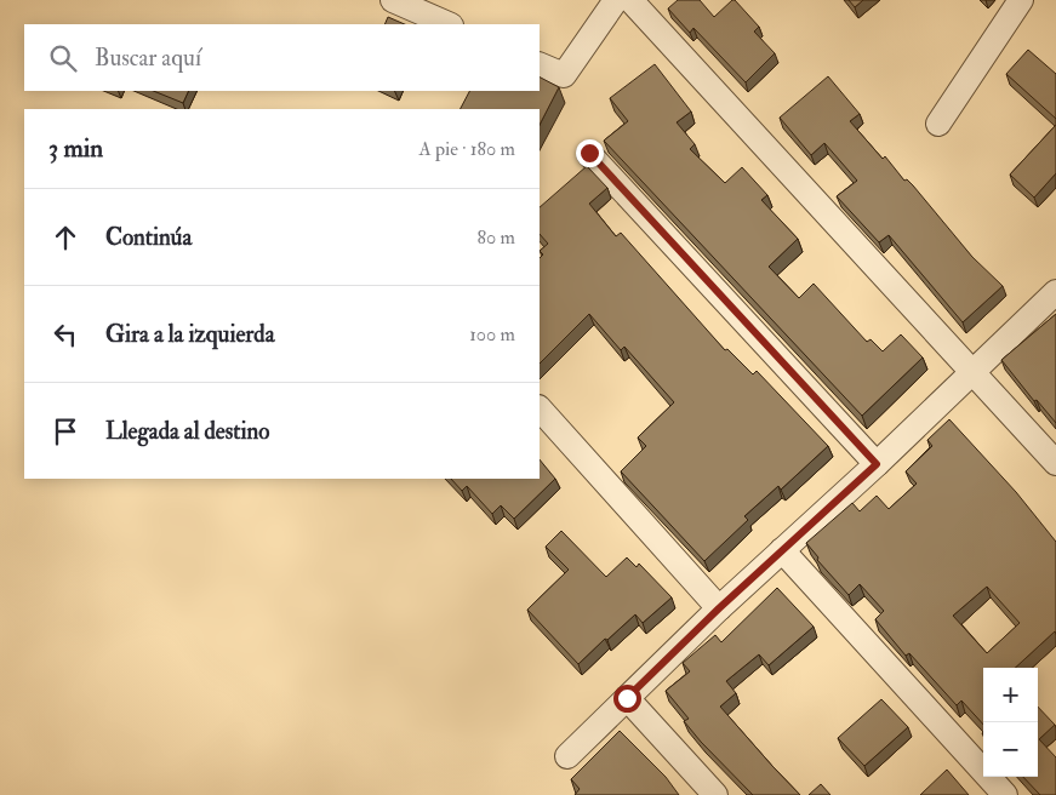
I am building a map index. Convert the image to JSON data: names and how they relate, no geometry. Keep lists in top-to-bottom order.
{
  "page": {
    "search": "Buscar aquí",
    "heading": ["3 min", "A pie · 180 m"],
    "list": [
      ["Continúa", "80 m"],
      ["Gira a la izquierda", "100 m"],
      "Llegada al destino"
    ],
    "map_buttons": ["+", "−"]
  }
}
